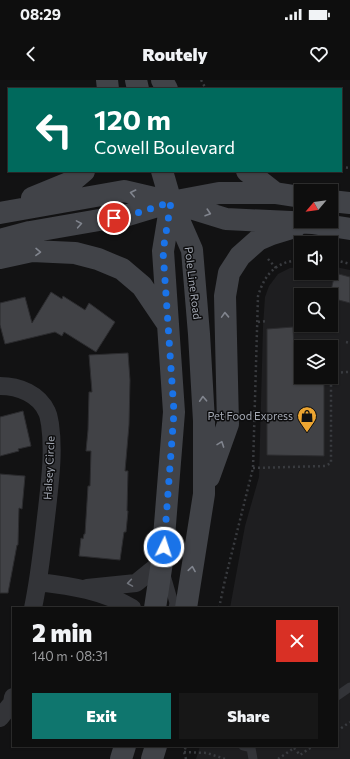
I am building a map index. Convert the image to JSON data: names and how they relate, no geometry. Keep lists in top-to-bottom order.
{
  "streets": {
    "main road": ["Pole Line Road"],
    "street": ["Halsey Circle"]
  },
  "places": {
    "shop": ["Pet Food Express"]
  },
  "north": "bottom left",
  "page": {
    "status": "08:29",
    "header": "Routely",
    "turn": ["120 m", "Cowell Boulevard"],
    "heading": ["2 min", "140 m · 08:31"],
    "buttons": ["Exit", "Share"]
  }
}
